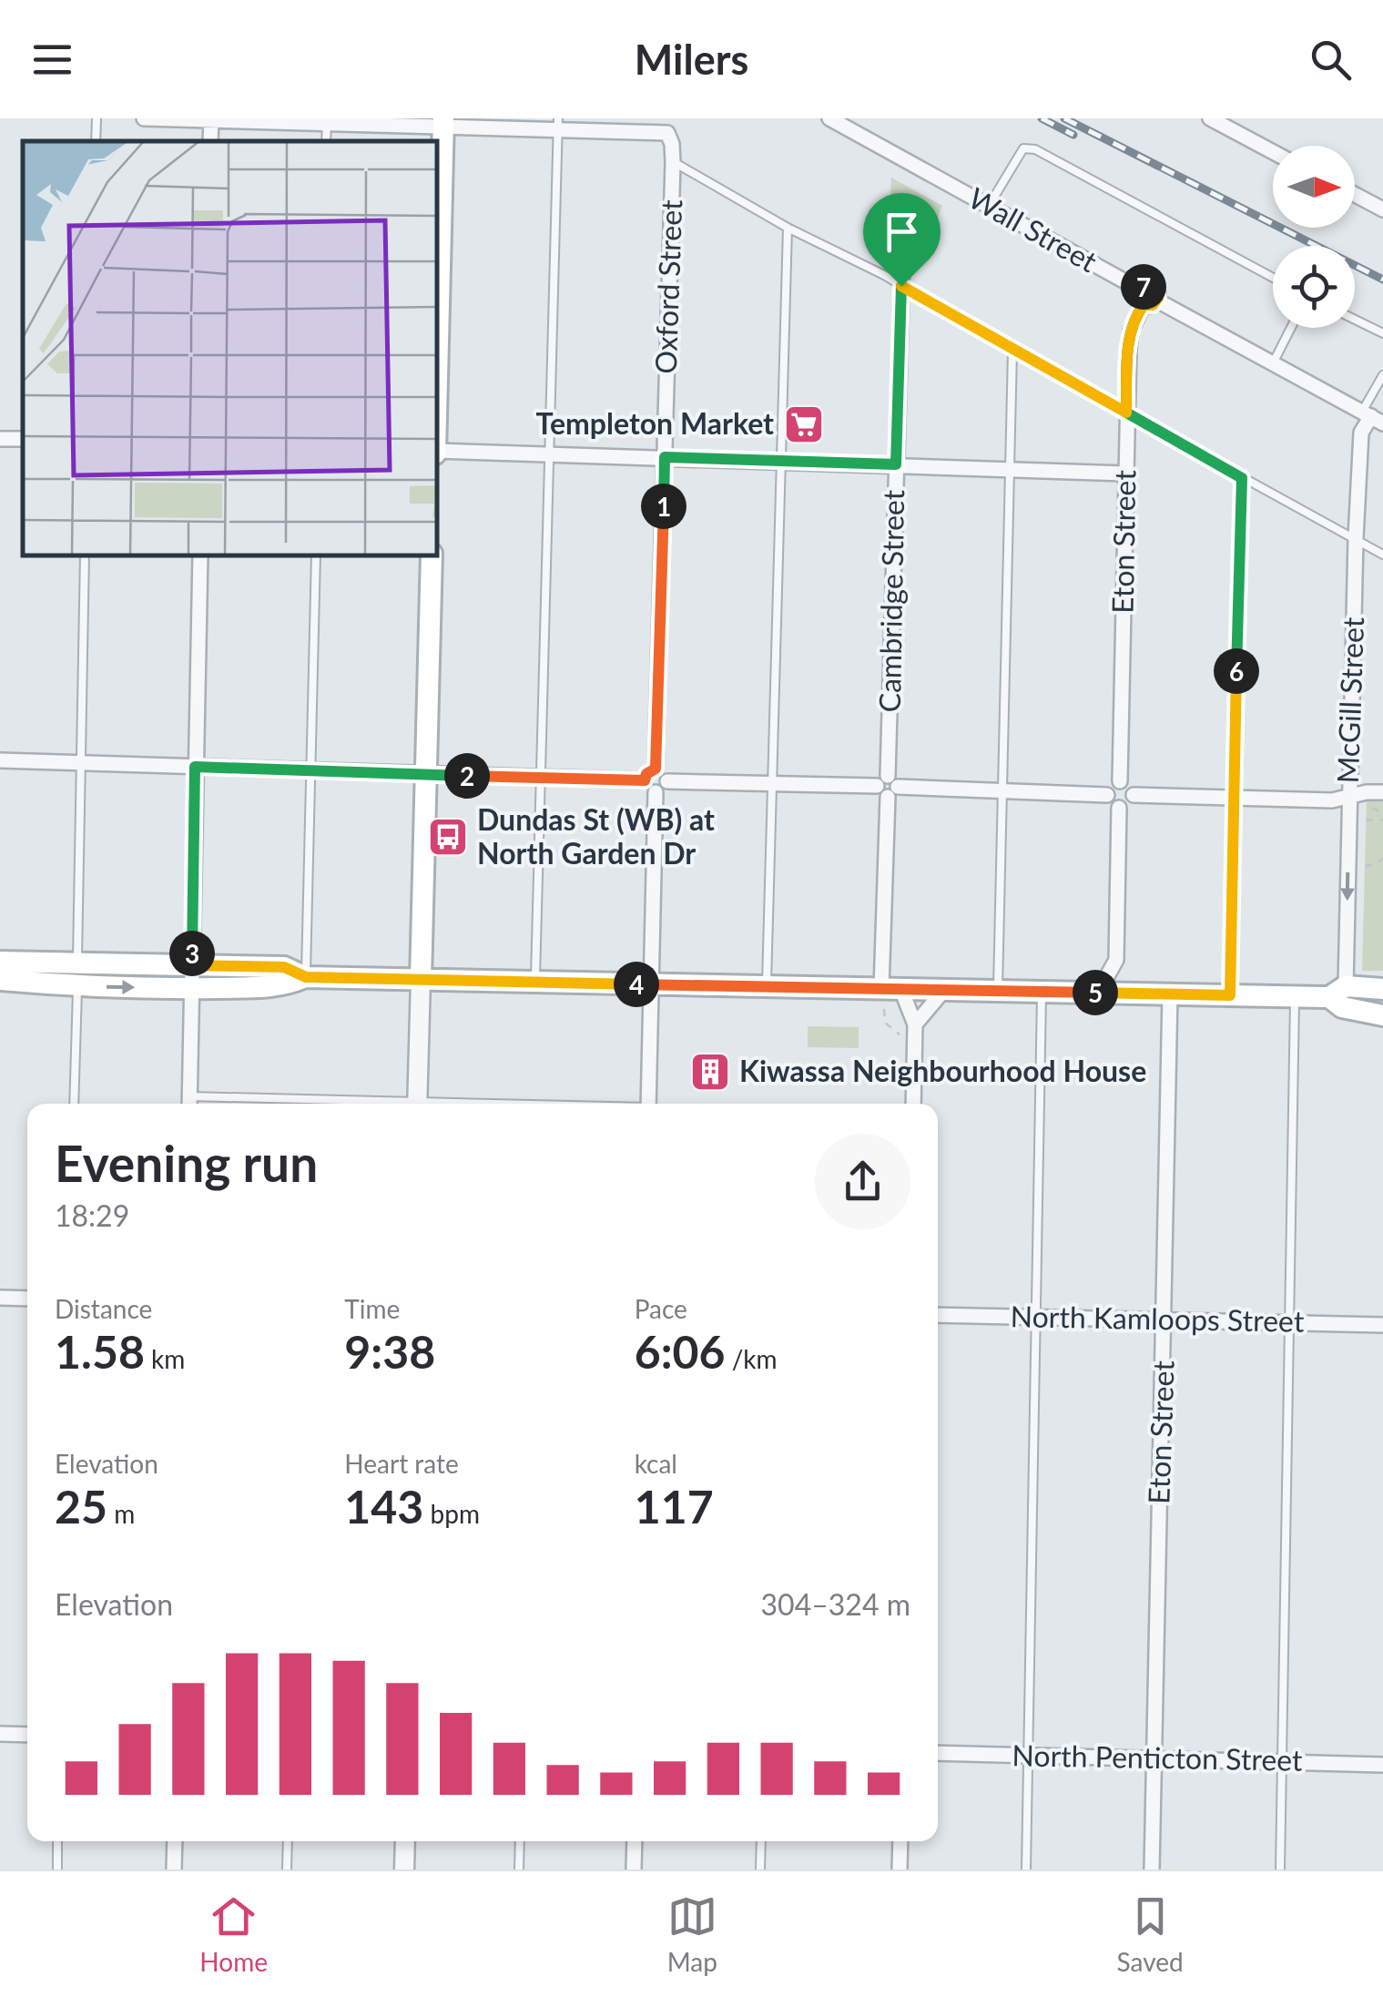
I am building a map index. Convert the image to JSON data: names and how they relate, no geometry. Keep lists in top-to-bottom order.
{
  "streets": {
    "street": [
      "Wall Street",
      "Oxford Street",
      "Eton Street",
      "Cambridge Street",
      "McGill Street",
      "North Kamloops Street",
      "North Penticton Street"
    ]
  },
  "crossings": [
    ["Wall Street", "Eton Street"],
    ["Eton Street", "North Kamloops Street"],
    ["Eton Street", "North Penticton Street"]
  ],
  "places": {
    "supermarket": ["Templeton Market"],
    "bus stop": ["Dundas St (WB) at North Garden Dr"],
    "building": ["Kiwassa Neighbourhood House"]
  },
  "north": "right",
  "page": {
    "header": "Milers",
    "pins": [
      "7",
      "1",
      "6",
      "2",
      "3",
      "4",
      "5"
    ],
    "heading": ["Evening run", "18:29"],
    "stats": [
      ["Distance", "1.58 km"],
      ["Time", "9:38"],
      ["Pace", "6:06 /km"],
      ["Elevation", "25 m"],
      ["Heart rate", "143 bpm"],
      ["kcal", "117"]
    ],
    "chart": ["Elevation", "304–324 m"],
    "tabs": ["Home", "Map", "Saved"]
  }
}
